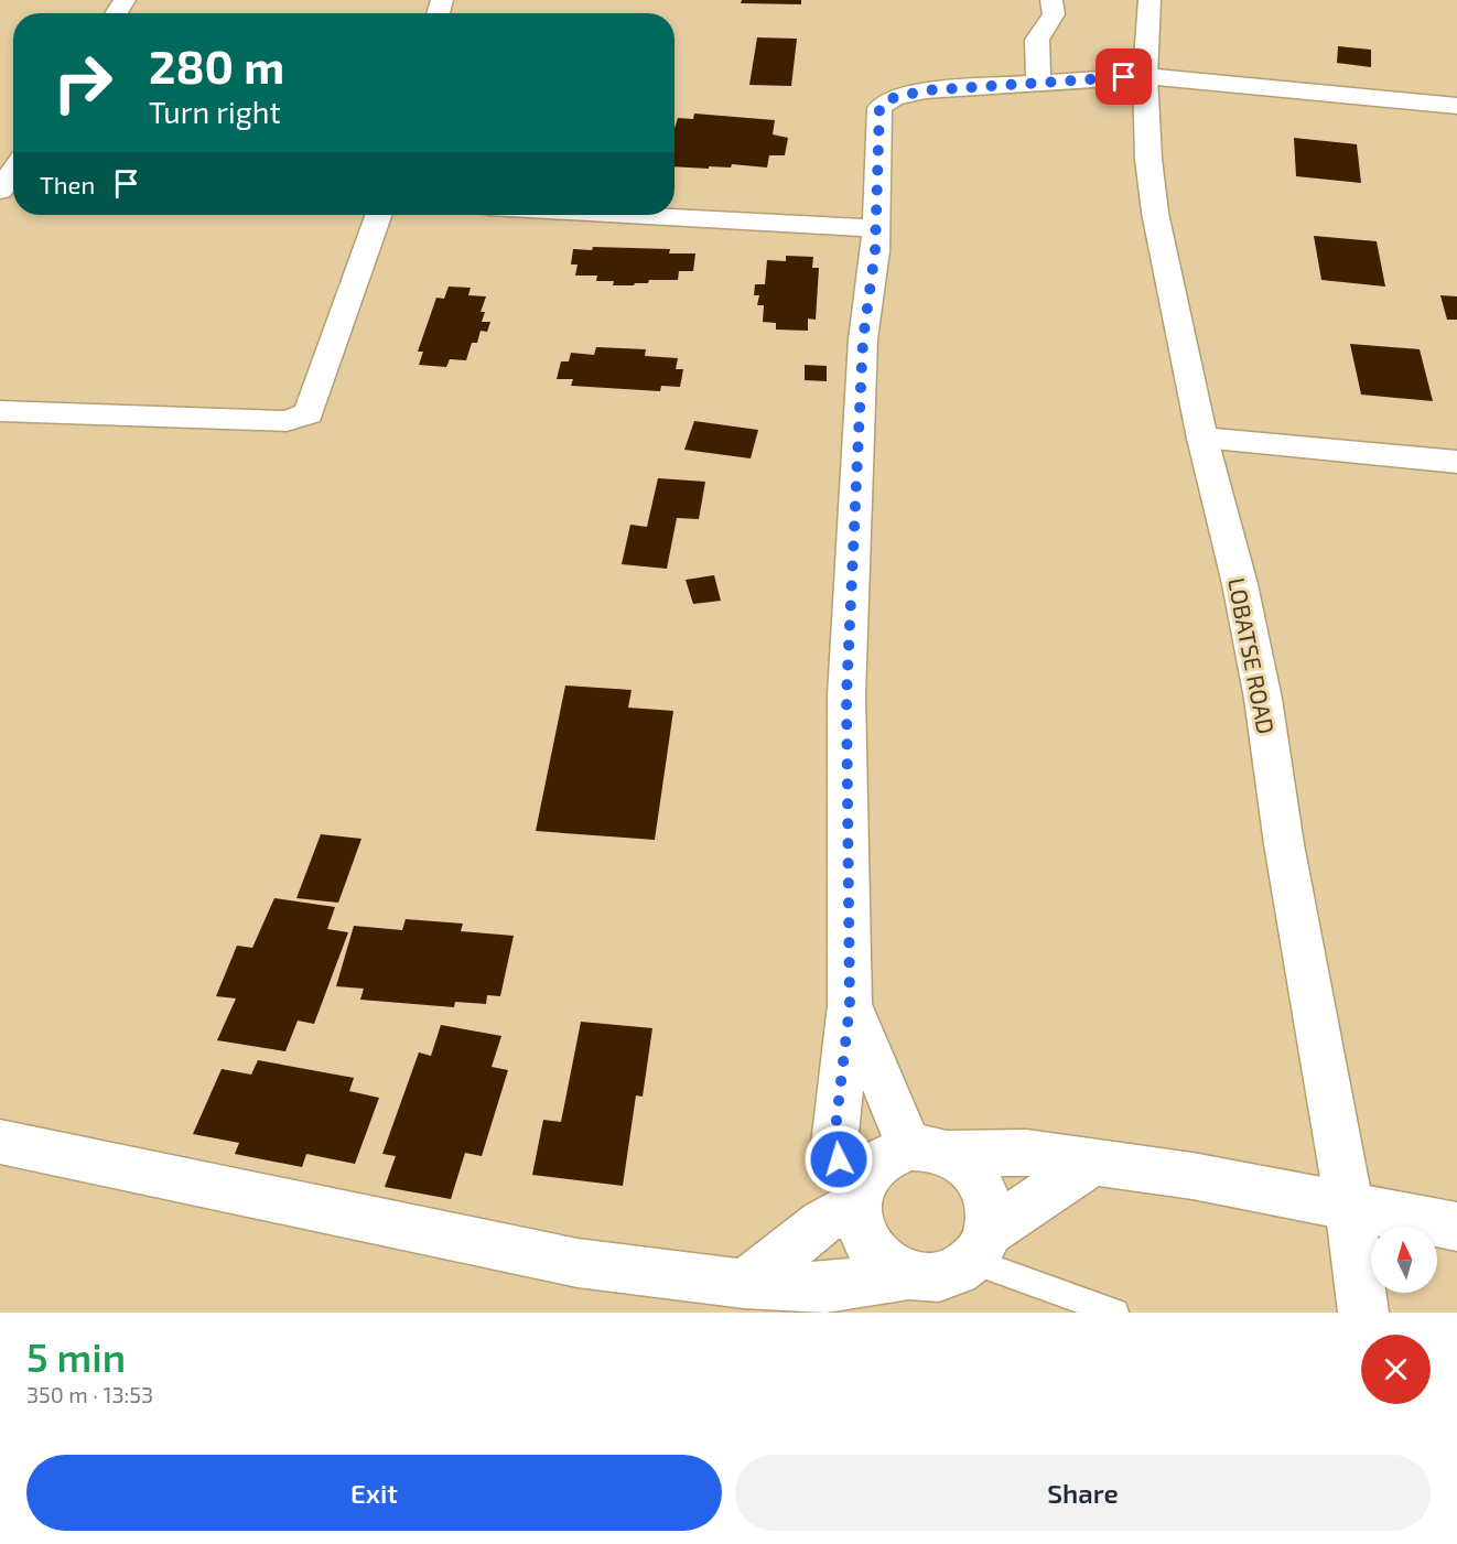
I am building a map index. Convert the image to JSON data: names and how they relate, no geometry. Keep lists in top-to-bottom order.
{
  "streets": {
    "main road": ["LOBATSE ROAD"]
  },
  "north": "top",
  "page": {
    "turn": ["280 m", "Turn right"],
    "then": "Then",
    "heading": ["5 min", "350 m · 13:53"],
    "buttons": ["Exit", "Share"]
  }
}
